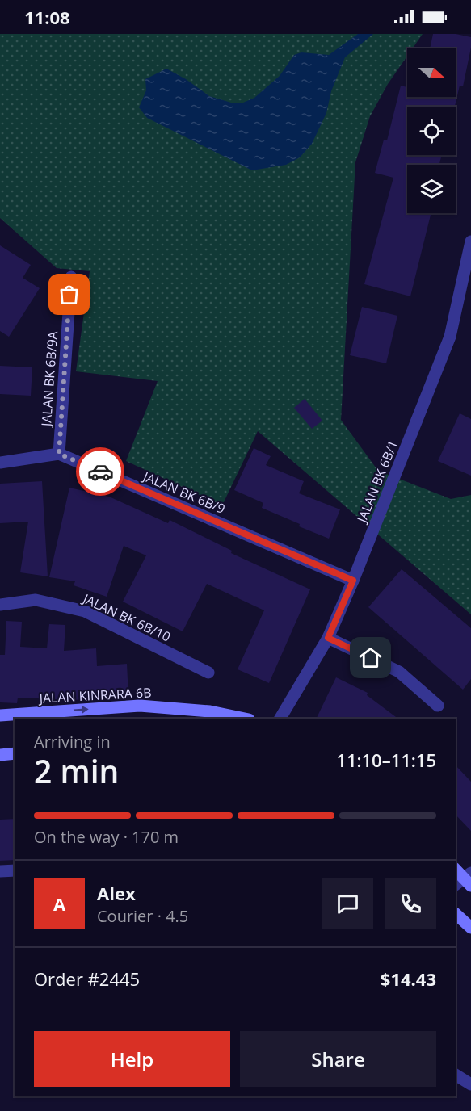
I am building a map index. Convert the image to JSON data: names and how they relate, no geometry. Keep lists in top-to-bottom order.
{
  "streets": {
    "street": [
      "JALAN BK 6B/9A",
      "JALAN BK 6B/1",
      "JALAN BK 6B/9",
      "JALAN BK 6B/10",
      "JALAN KINRARA 6B"
    ]
  },
  "crossings": [
    ["JALAN BK 6B/9A", "JALAN BK 6B/9"],
    ["JALAN BK 6B/1", "JALAN BK 6B/9"]
  ],
  "one_way": ["JALAN KINRARA 6B"],
  "north": "right",
  "page": {
    "status": "11:08",
    "heading": ["2 min", "Arriving in", "11:10–11:15"],
    "panel": [
      "Alex",
      "Courier · 4.5",
      "Order #2445",
      "$14.43"
    ],
    "bar": "On the way · 170 m",
    "round": "A",
    "buttons": ["Help", "Share"]
  }
}
